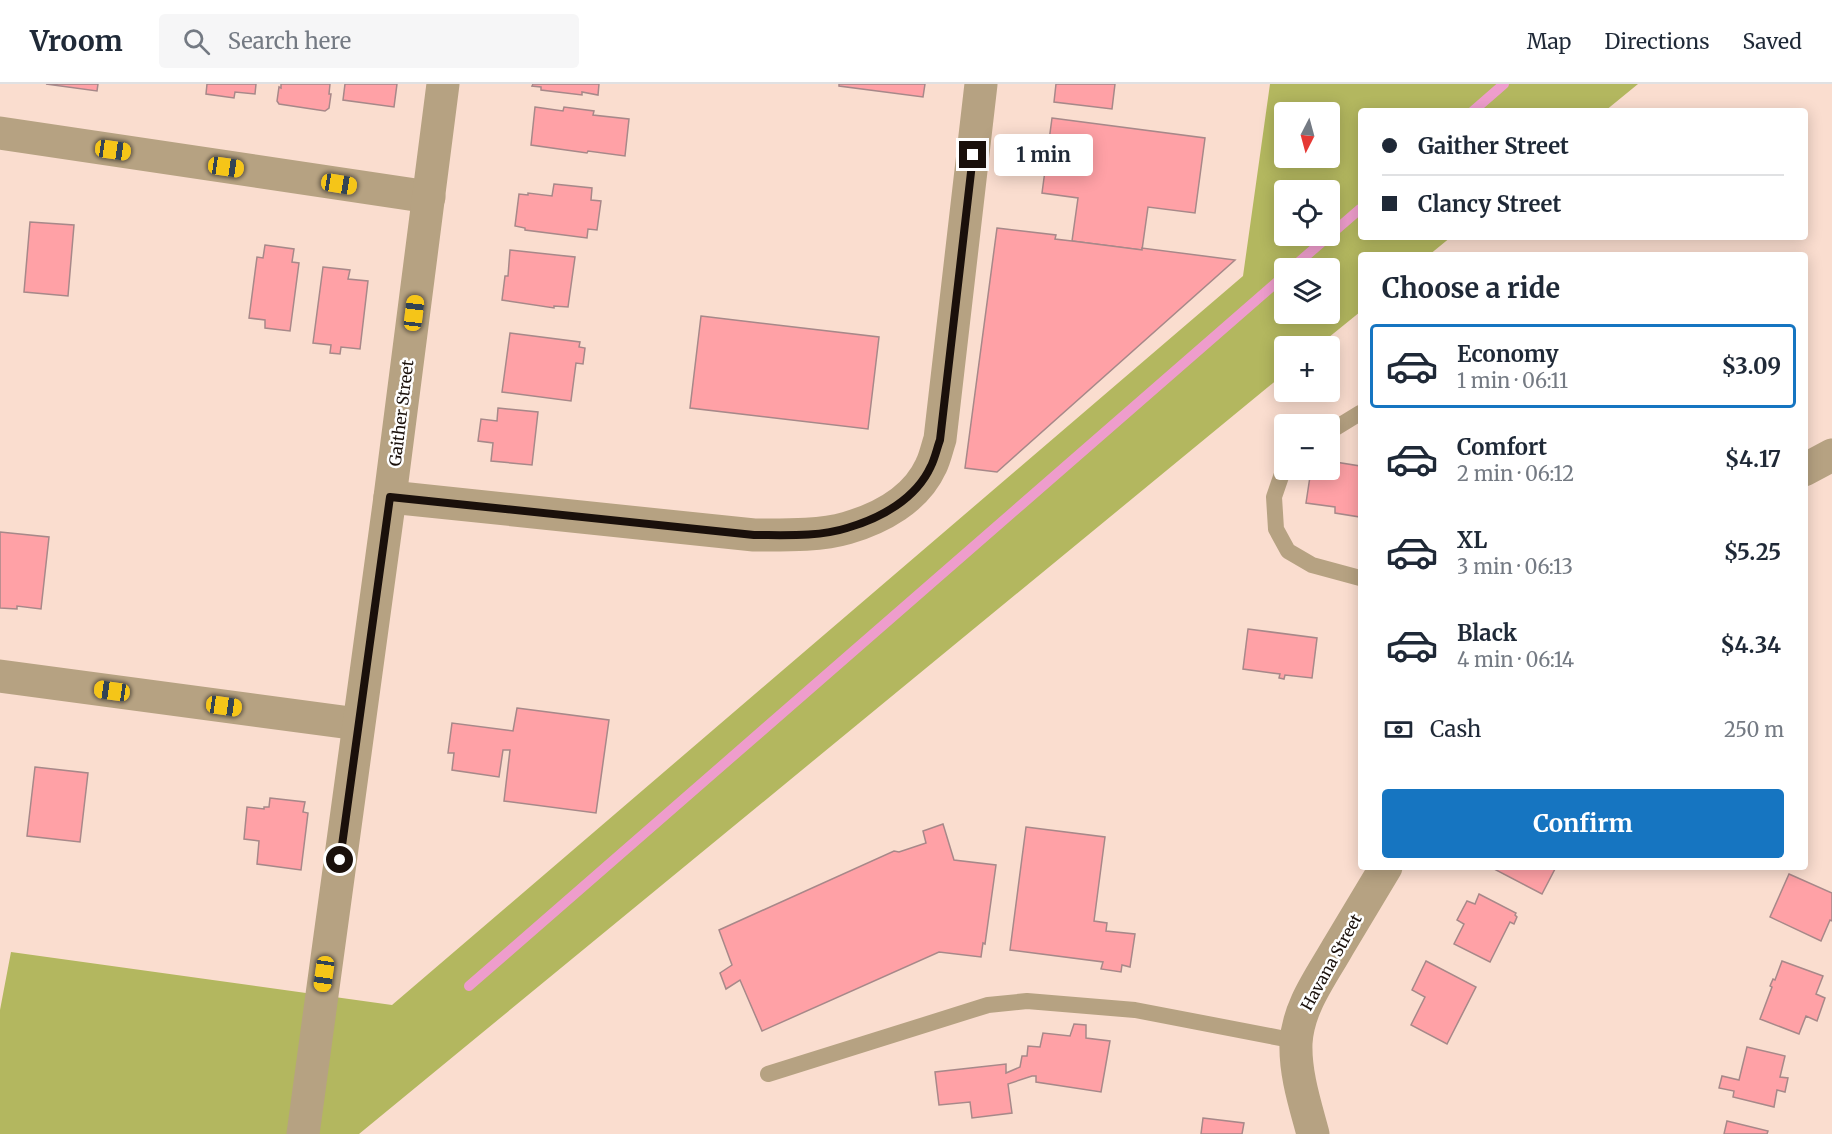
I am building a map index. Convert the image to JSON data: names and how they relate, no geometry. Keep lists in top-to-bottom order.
{
  "streets": {
    "street": ["Gaither Street", "Havana Street"]
  },
  "north": "bottom",
  "page": {
    "header": "Vroom",
    "search": "Search here",
    "nav": ["Map", "Directions", "Saved"],
    "map_buttons": ["+", "−"],
    "banner": ["Gaither Street", "Clancy Street"],
    "bubble": "1 min",
    "heading": "Choose a ride",
    "list": [
      {
        "name": "Economy",
        "note": "1 min · 06:11",
        "value": "$3.09"
      },
      {
        "name": "Comfort",
        "note": "2 min · 06:12",
        "value": "$4.17"
      },
      {
        "name": "XL",
        "note": "3 min · 06:13",
        "value": "$5.25"
      },
      {
        "name": "Black",
        "note": "4 min · 06:14",
        "value": "$4.34"
      }
    ],
    "pay": ["Cash", "250 m"],
    "buttons": "Confirm"
  }
}
